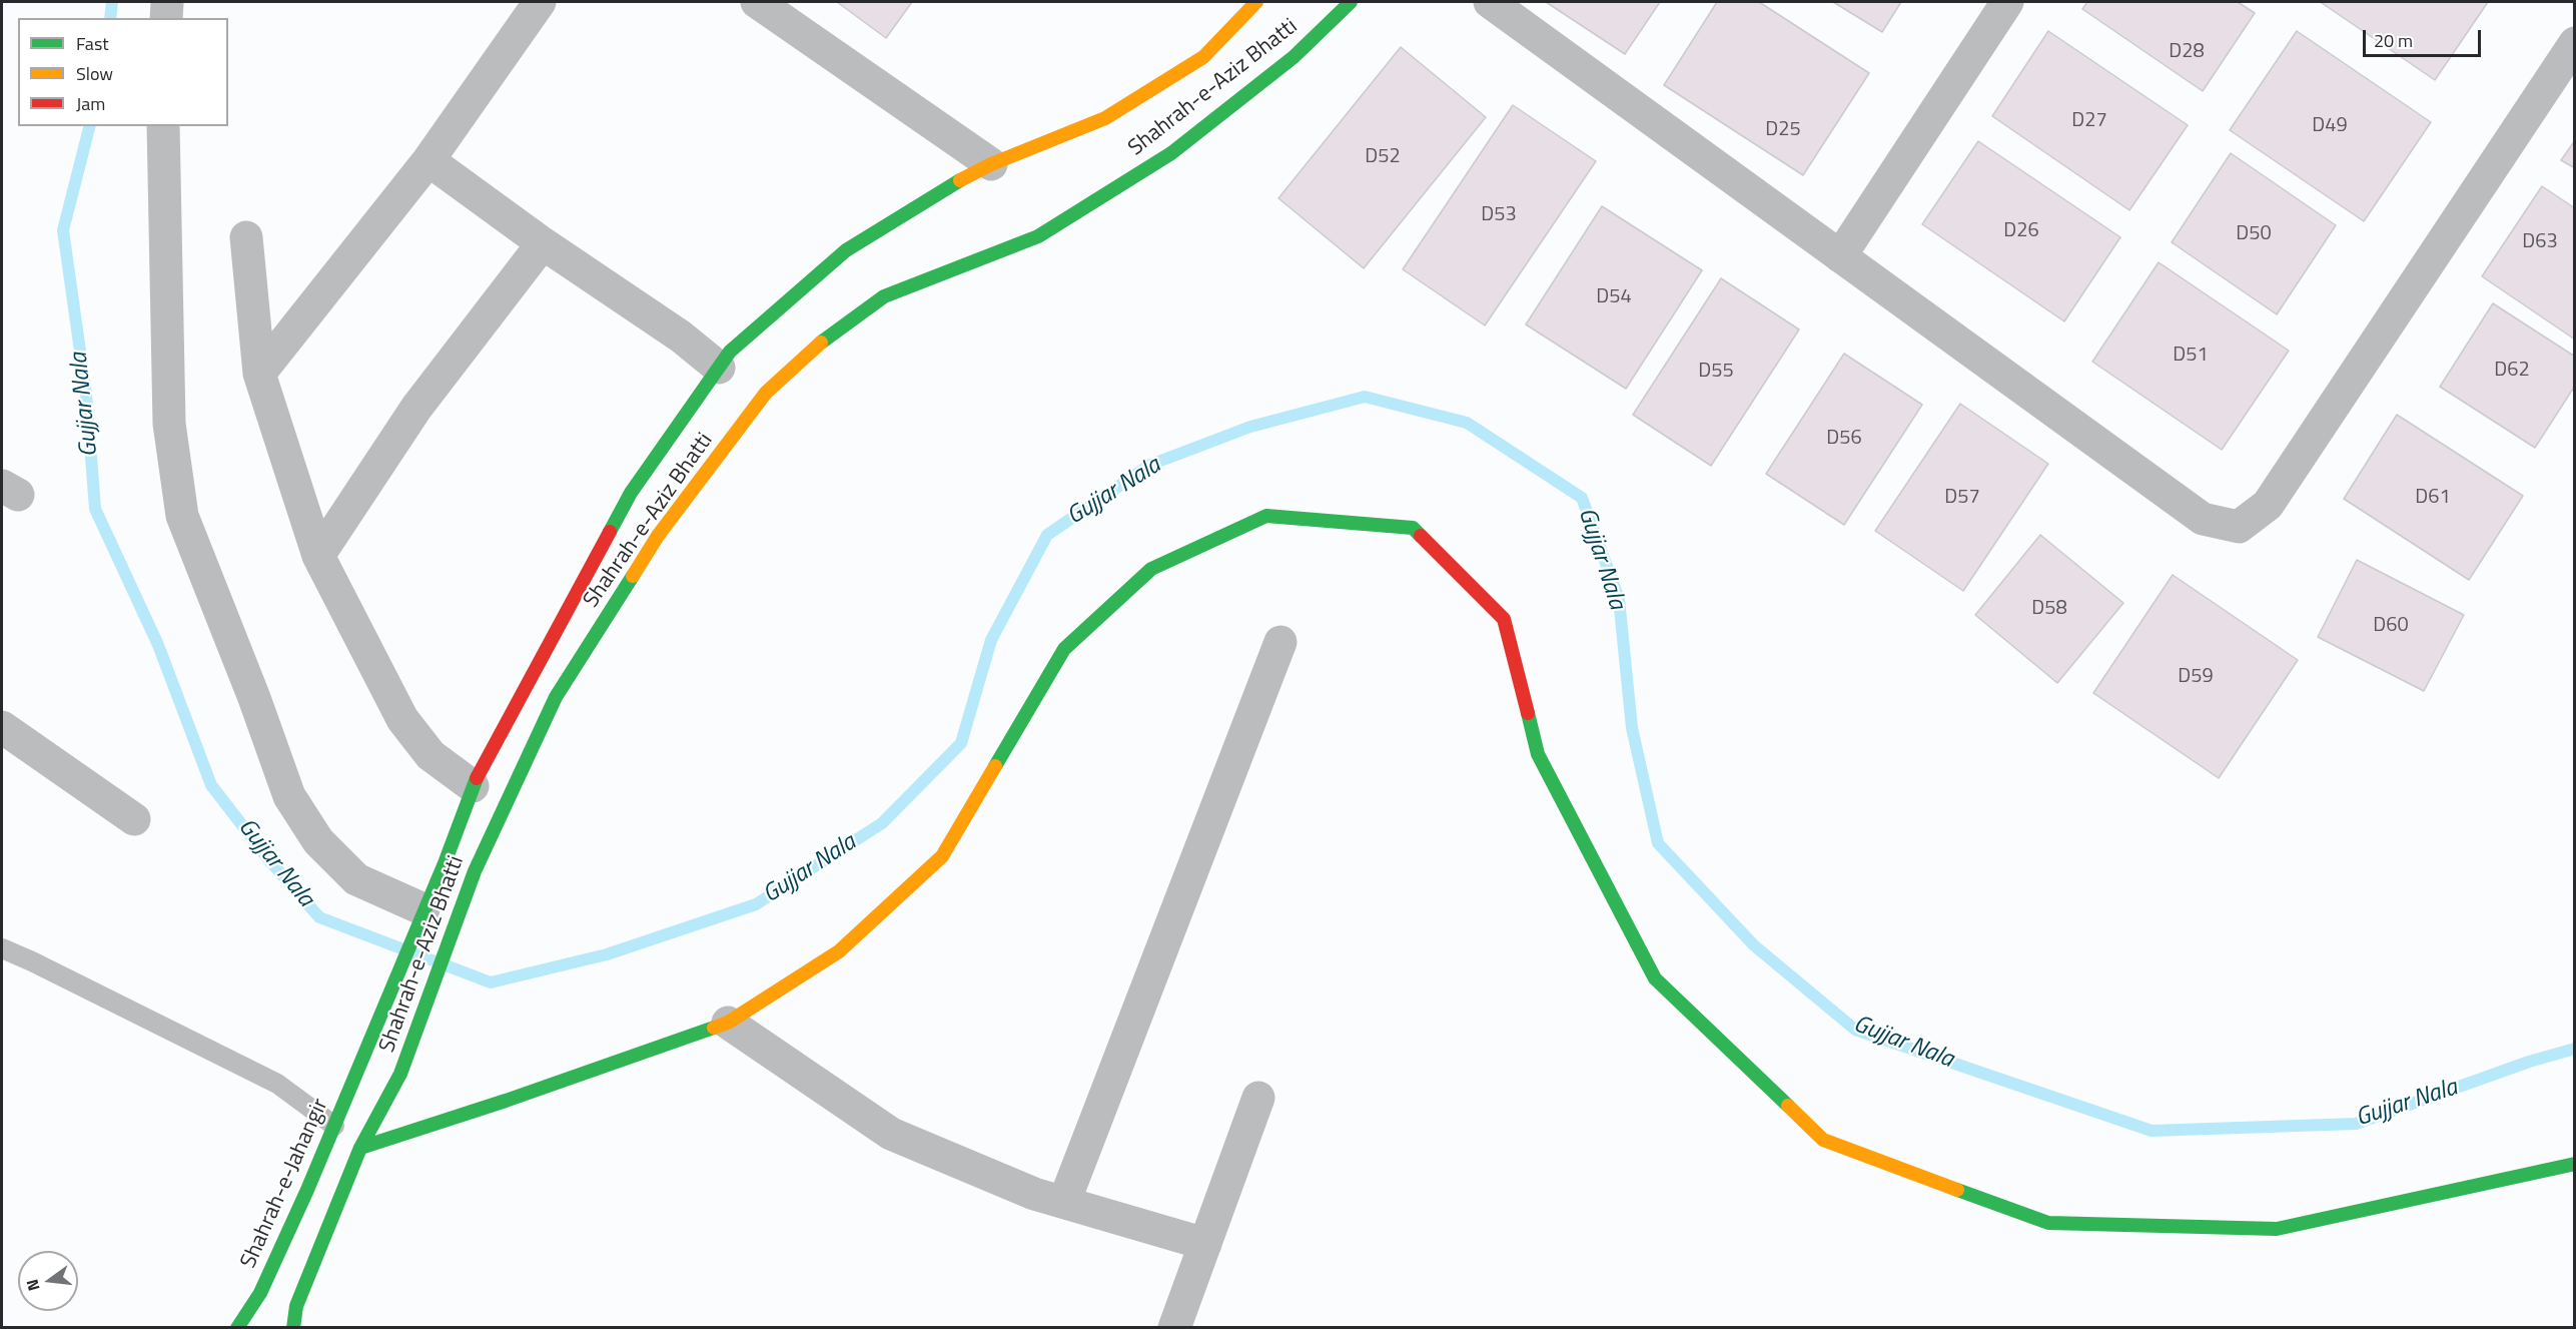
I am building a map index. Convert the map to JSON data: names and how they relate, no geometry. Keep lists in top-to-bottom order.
{
  "streets": {
    "main road": ["Shahrah-e-Aziz Bhatti", "Shahrah-e-Jahangir"]
  },
  "crossings": [
    ["Shahrah-e-Aziz Bhatti", "Shahrah-e-Jahangir"]
  ],
  "water": ["Gujjar Nala"],
  "house_numbers": [
    "D28",
    "D27",
    "D49",
    "D25",
    "D52",
    "D53",
    "D26",
    "D50",
    "D63",
    "D54",
    "D51",
    "D62",
    "D55",
    "D56",
    "D57",
    "D61",
    "D58",
    "D60",
    "D59"
  ],
  "legend": ["Fast", "Slow", "Jam"],
  "scale_bar": "20 m",
  "north": "left"
}
